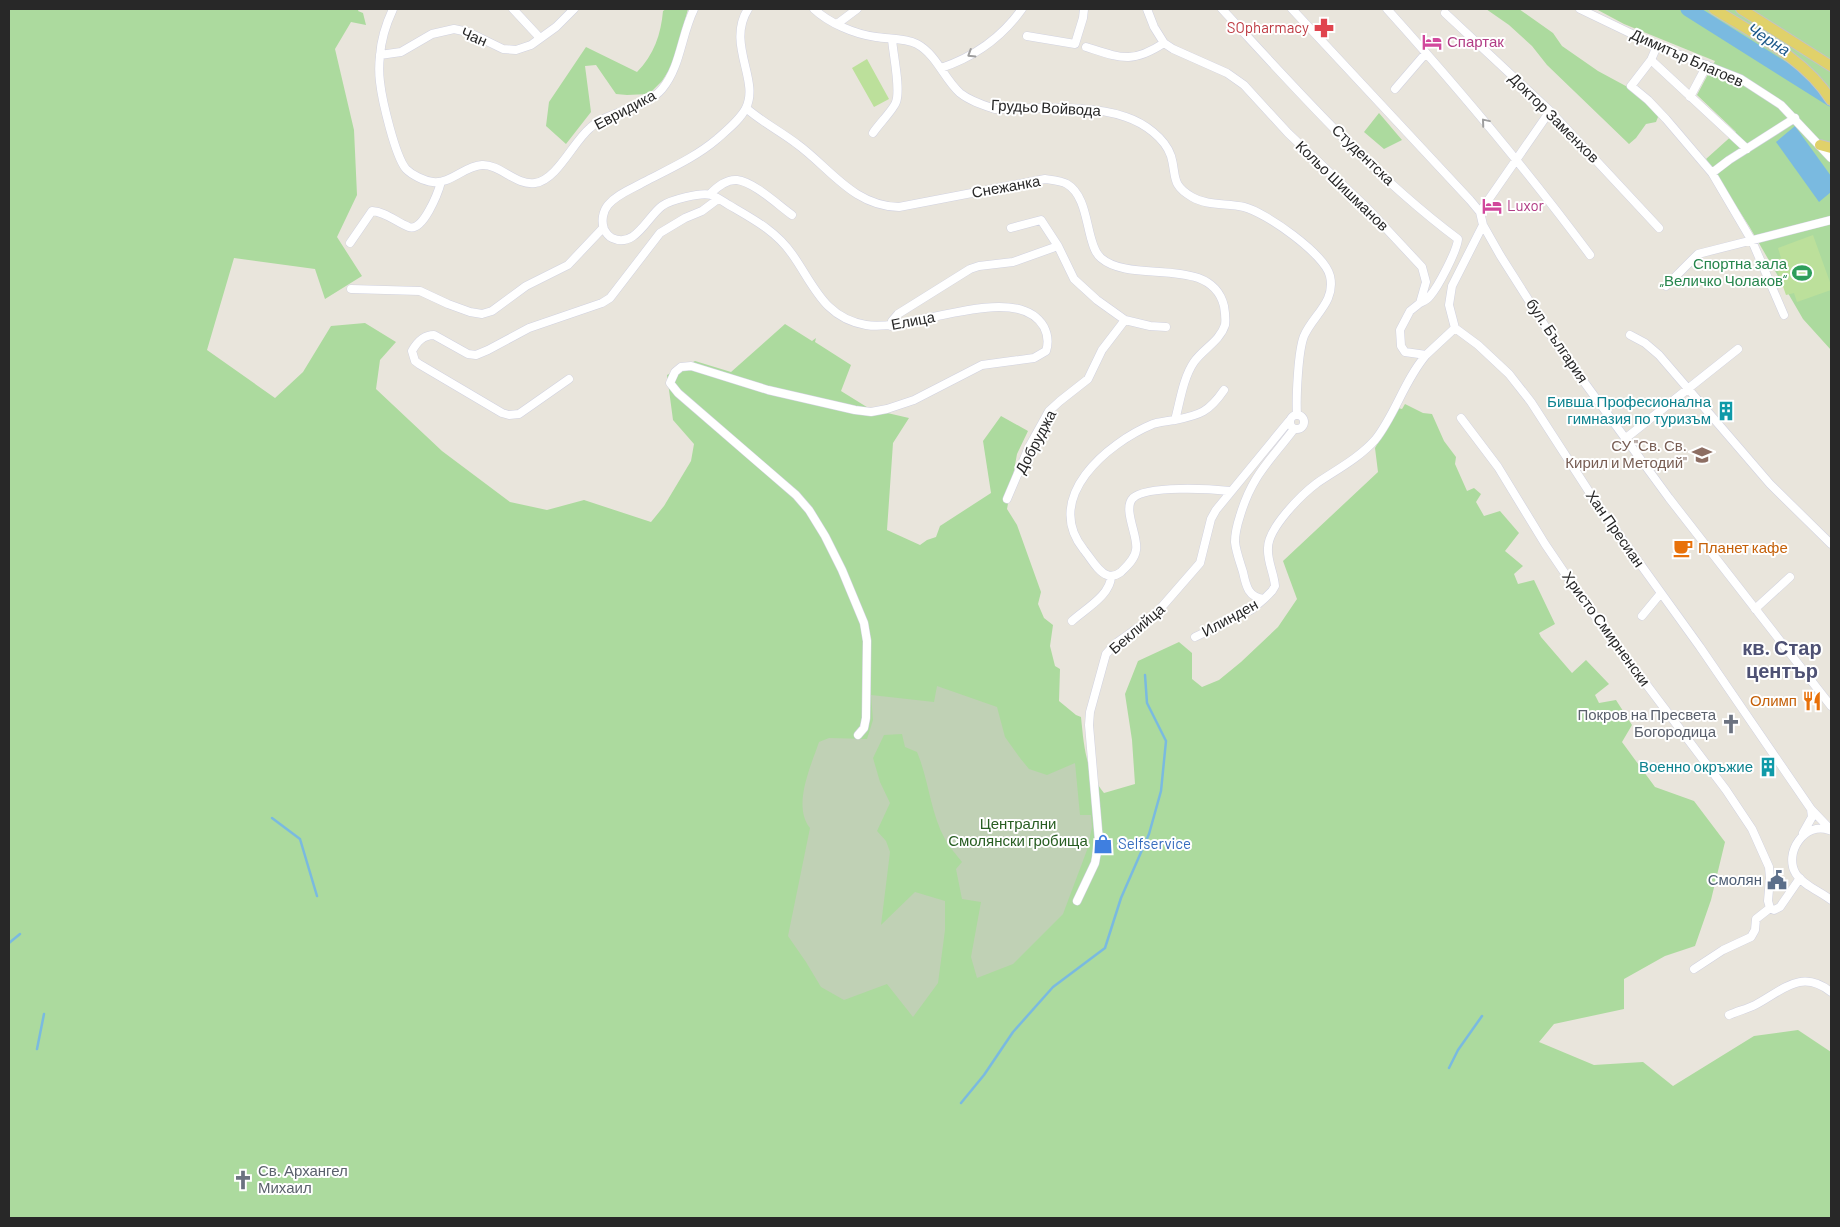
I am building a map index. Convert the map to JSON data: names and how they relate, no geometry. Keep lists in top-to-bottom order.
{
  "streets": {
    "street": [
      "Чан",
      "Димитър Благоев",
      "Грудьо Войвода",
      "Евридика",
      "Доктор Заменхов",
      "Студентска",
      "Кольо Шишманов",
      "Снежанка",
      "Елица",
      "бул. България",
      "Добруджа",
      "Хан Пресиан",
      "Илинден",
      "Беклийца",
      "Христо Смирненски"
    ]
  },
  "crossings": [
    ["Грудьо Войвода", "Беклийца"],
    ["Студентска", "Кольо Шишманов"]
  ],
  "districts": ["кв. Стар център"],
  "water": ["Черна"],
  "parks": ["Централни Смолянски гробища"],
  "places": {
    "pharmacy": ["SOpharmacy"],
    "hotel": ["Спартак", "Luxor"],
    "sports": ["Спортна зала „Величко Чолаков“"],
    "building": ["Бивша Професионална гимназия по туризъм", "Военно окръжие"],
    "school or university": ["СУ \"Св. Св. Кирил и Методий\""],
    "cafe": ["Планет кафе"],
    "restaurant": ["Олимп"],
    "church": ["Покров на Пресвета Богородица", "Св. Архангел Михаил"],
    "shop": ["Selfservice"],
    "public building": ["Смолян"]
  }
}
